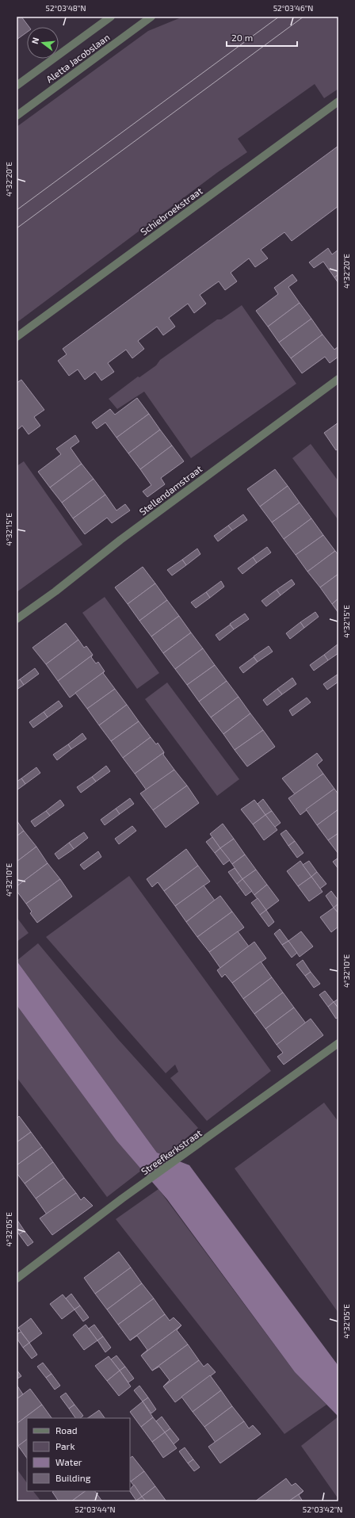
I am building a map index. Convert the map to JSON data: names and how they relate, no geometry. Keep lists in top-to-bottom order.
{
  "streets": {
    "street": [
      "Aletta Jacobslaan",
      "Schiebroekstraat",
      "Stellendamstraat",
      "Streefkerkstraat"
    ]
  },
  "legend": [
    "Road",
    "Park",
    "Water",
    "Building"
  ],
  "scale_bar": "20 m",
  "north": "left",
  "coordinates": [
    "52°03'48\"N",
    "52°03'46\"N",
    "4°32'20\"E",
    "4°32'15\"E",
    "4°32'10\"E",
    "4°32'05\"E",
    "52°03'44\"N",
    "52°03'42\"N"
  ]
}
